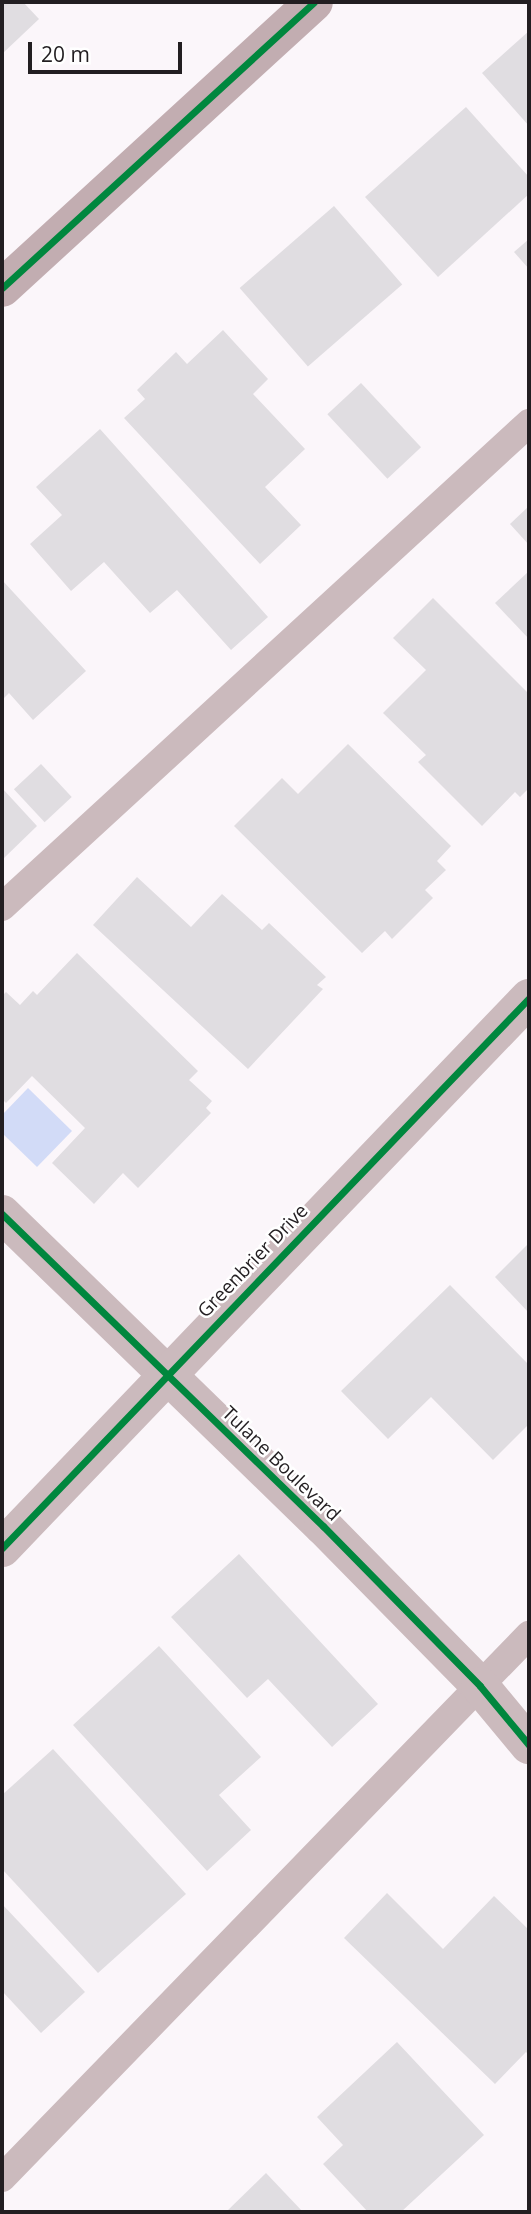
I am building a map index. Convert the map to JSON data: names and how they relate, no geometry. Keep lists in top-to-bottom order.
{
  "streets": {
    "street": ["Greenbrier Drive", "Tulane Boulevard"]
  },
  "crossings": [
    ["Greenbrier Drive", "Tulane Boulevard"]
  ],
  "scale_bar": "20 m"
}
